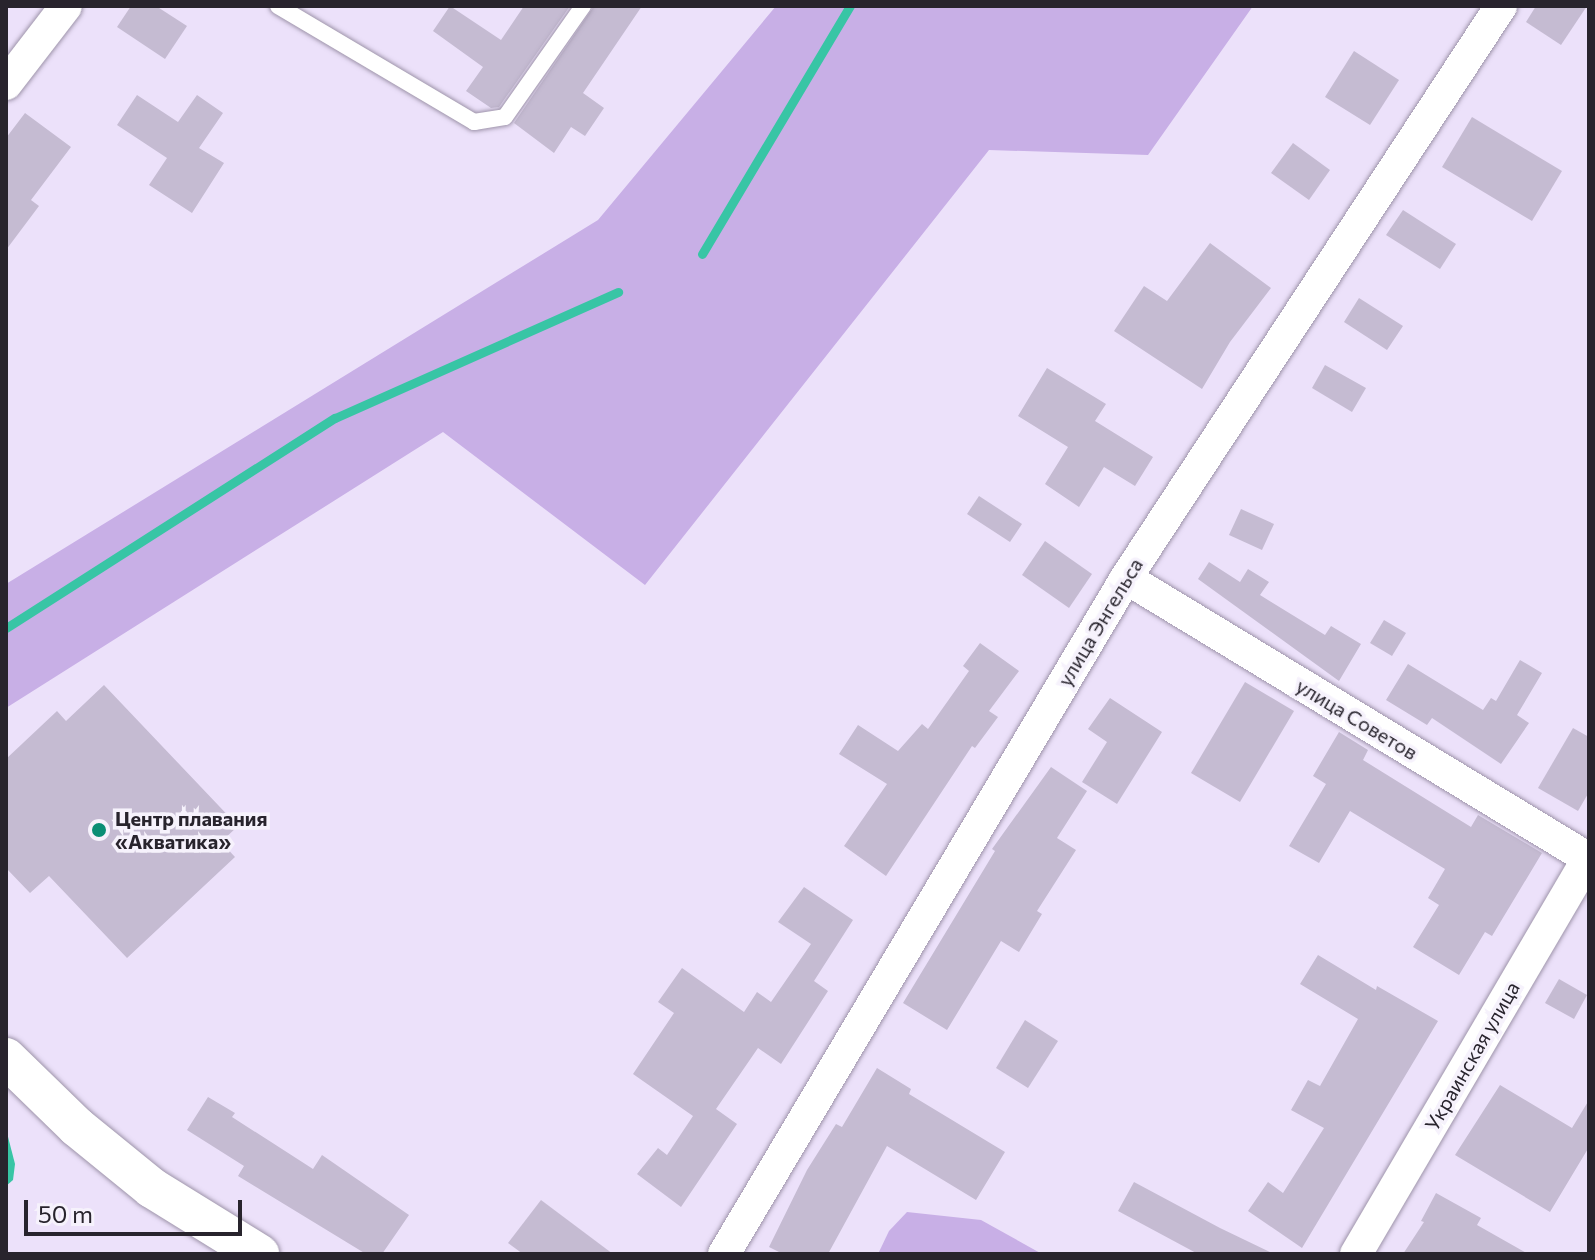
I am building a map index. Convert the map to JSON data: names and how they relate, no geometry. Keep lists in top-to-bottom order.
{
  "streets": {
    "street": ["улица Энгельса", "улица Советов", "Украинская улица"]
  },
  "crossings": [
    ["улица Энгельса", "улица Советов"],
    ["улица Советов", "Украинская улица"]
  ],
  "places": ["Центр плавания «Акватика»"],
  "scale_bar": "50 m"
}
